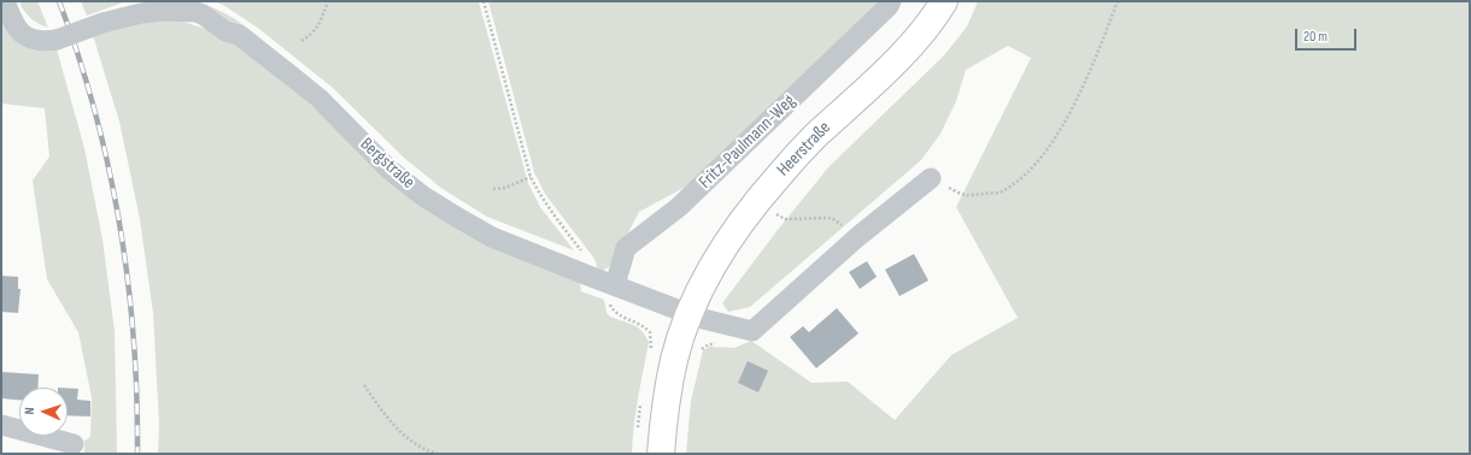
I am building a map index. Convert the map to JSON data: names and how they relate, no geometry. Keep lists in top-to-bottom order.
{
  "streets": {
    "main road": ["Heerstraße"],
    "street": ["Fritz-Paulmann-Weg", "Bergstraße"]
  },
  "crossings": [
    ["Fritz-Paulmann-Weg", "Bergstraße"],
    ["Heerstraße", "Bergstraße"]
  ],
  "scale_bar": "20 m",
  "north": "left"
}
